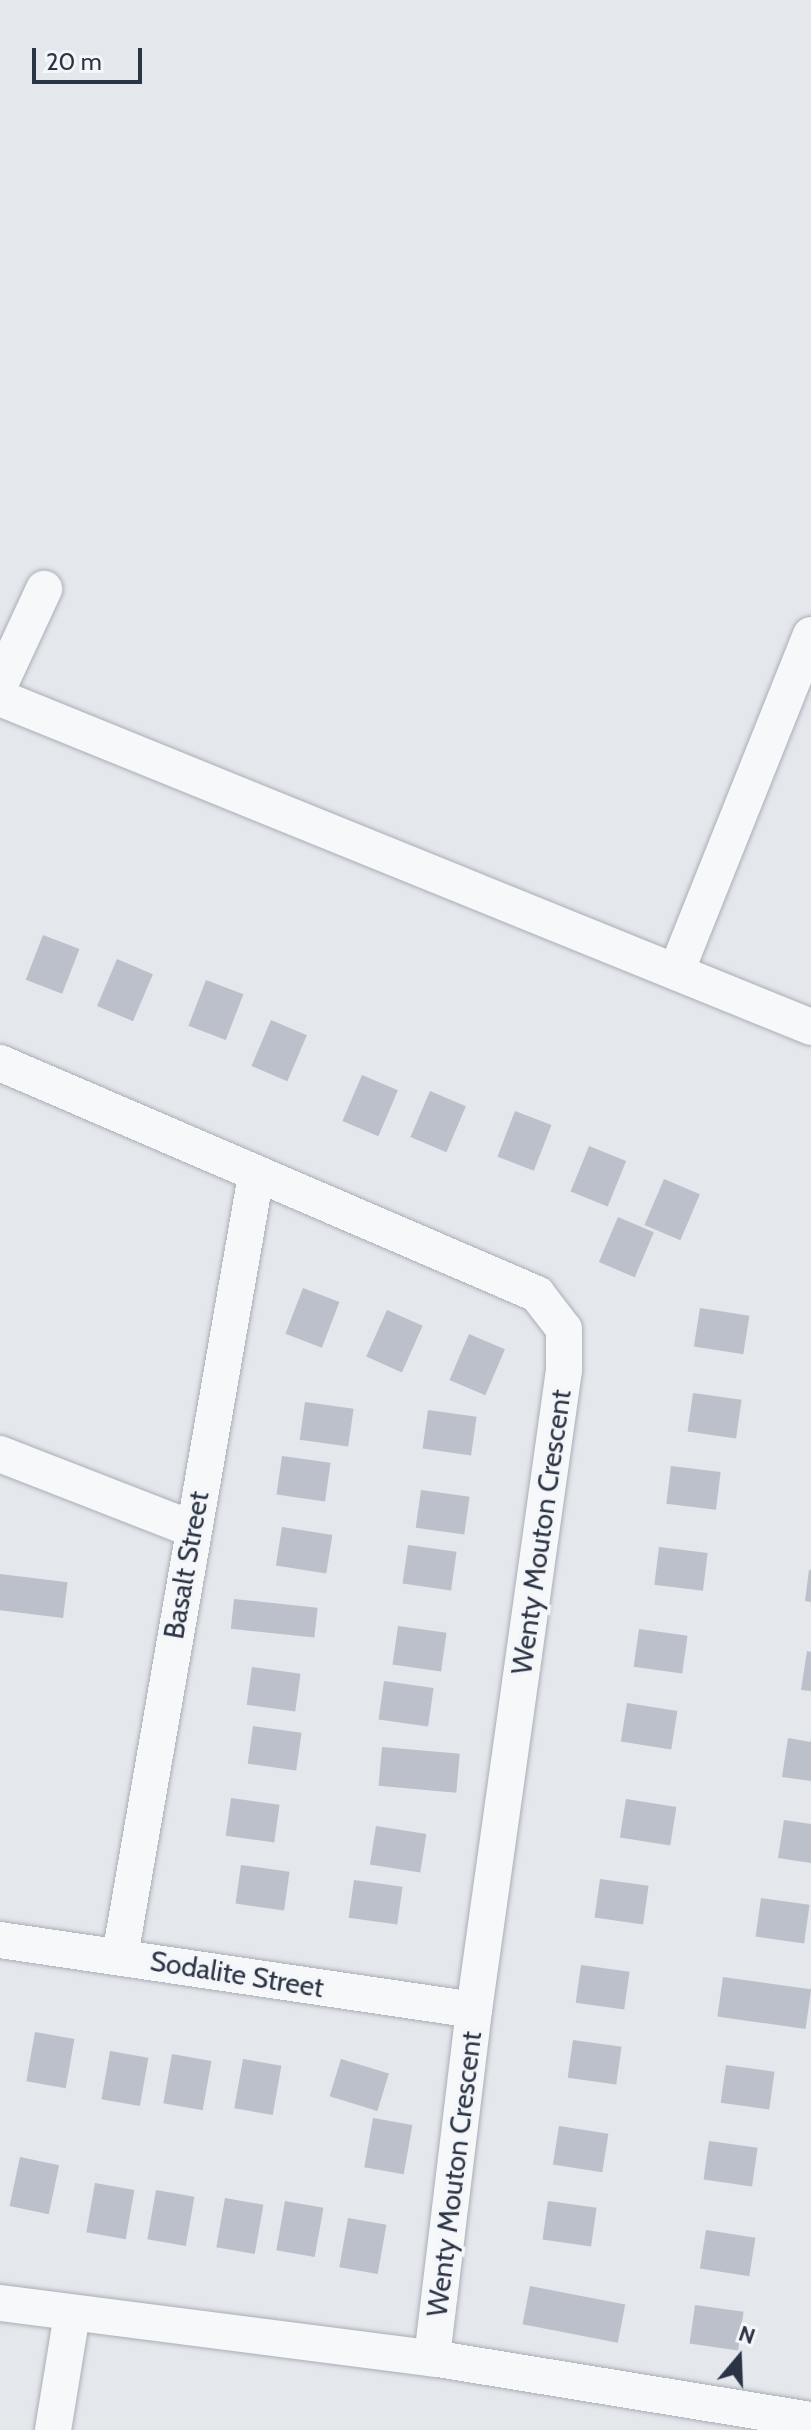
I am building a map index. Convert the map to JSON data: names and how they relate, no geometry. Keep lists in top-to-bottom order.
{
  "streets": {
    "street": ["Wenty Mouton Crescent", "Basalt Street", "Sodalite Street"]
  },
  "crossings": [
    ["Wenty Mouton Crescent", "Basalt Street"],
    ["Wenty Mouton Crescent", "Sodalite Street"],
    ["Basalt Street", "Sodalite Street"]
  ],
  "scale_bar": "20 m",
  "north": "top"
}
